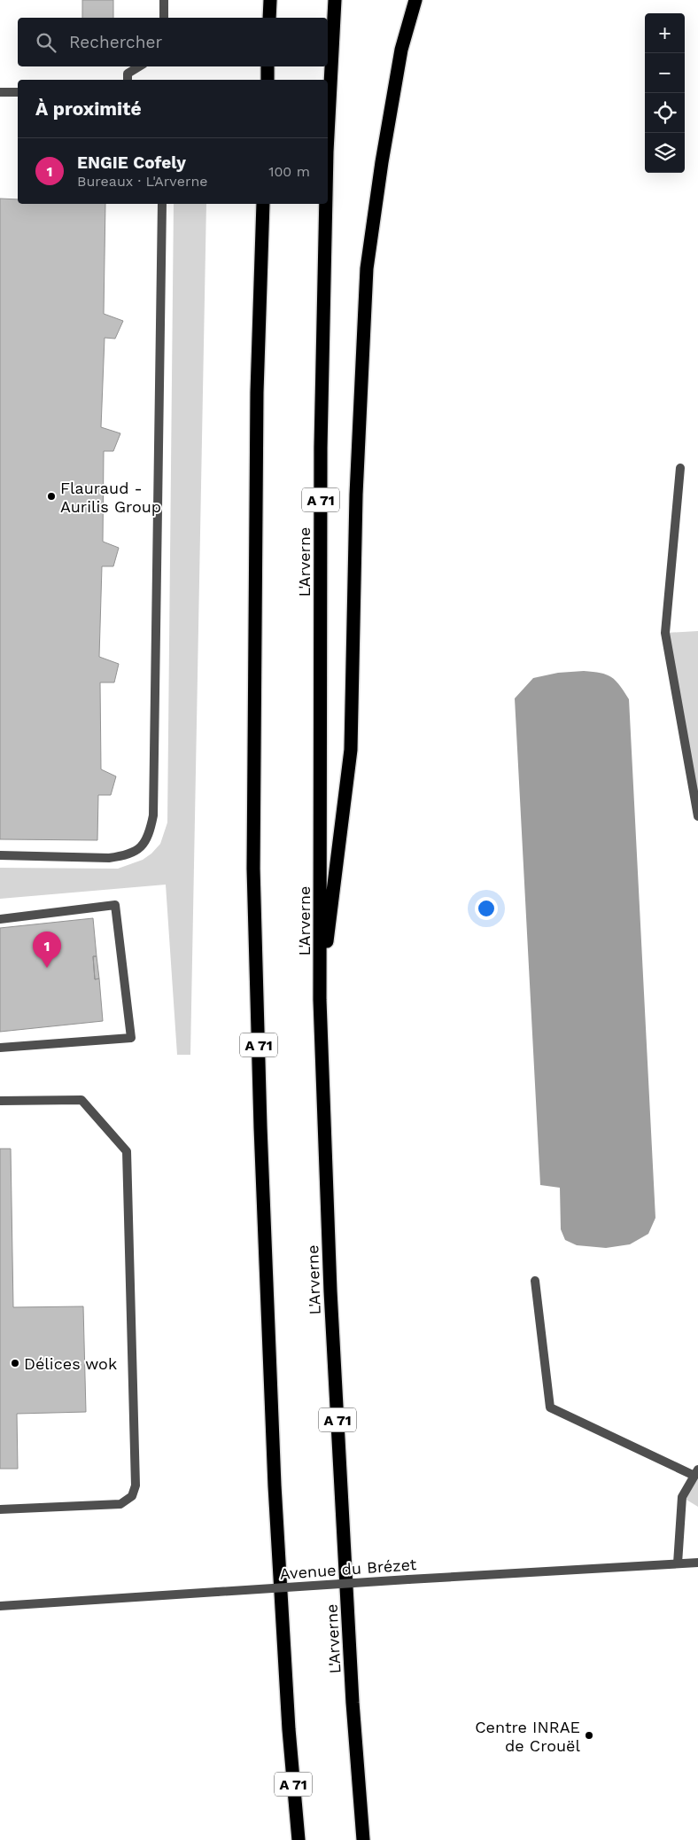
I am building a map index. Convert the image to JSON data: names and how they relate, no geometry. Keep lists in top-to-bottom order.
{
  "streets": {
    "highway": ["A 71", "L'Arverne"],
    "street": ["Avenue du Brézet"]
  },
  "places": ["Flauraud - Aurilis Group", "Délices wok", "Centre INRAE de Crouël"],
  "page": {
    "map_buttons": ["+", "−"],
    "search": "Rechercher",
    "heading": "À proximité",
    "list": [
      {
        "mark": "1",
        "name": "ENGIE Cofely",
        "note": "Bureaux · L'Arverne",
        "value": "100 m"
      }
    ],
    "pins": "1"
  }
}
